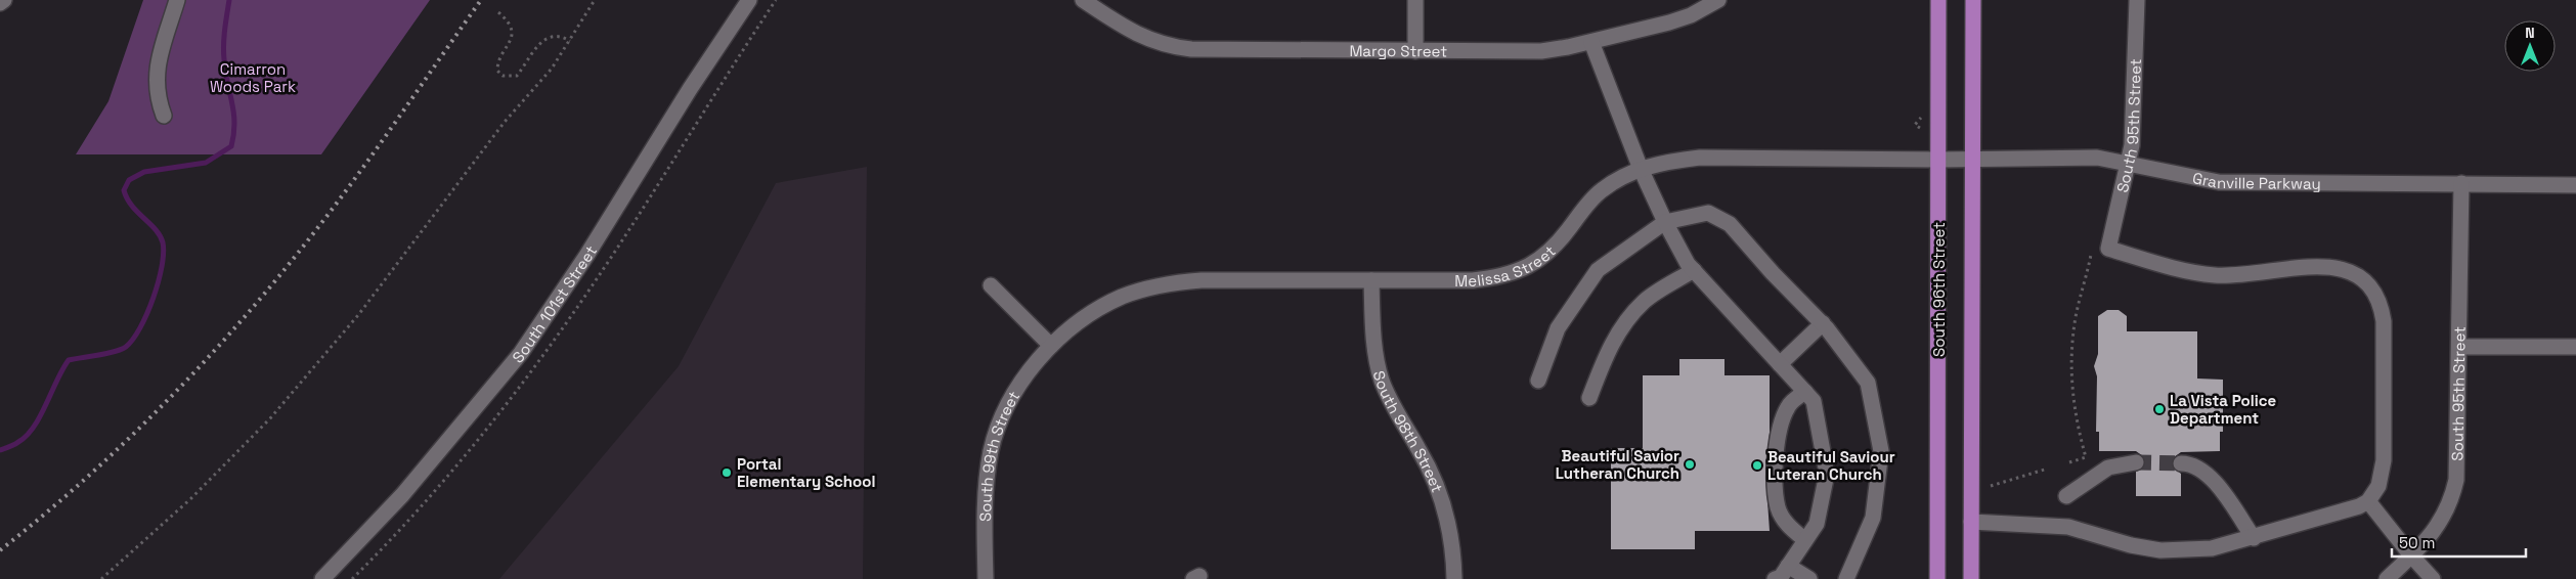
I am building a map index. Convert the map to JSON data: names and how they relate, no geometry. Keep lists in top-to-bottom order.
{
  "streets": {
    "main road": ["South 96th Street"],
    "street": [
      "Margo Street",
      "South 95th Street",
      "Granville Parkway",
      "Melissa Street",
      "South 101st Street",
      "South 98th Street",
      "South 99th Street"
    ]
  },
  "crossings": [
    ["South 95th Street", "Granville Parkway"],
    ["Granville Parkway", "Melissa Street"],
    ["Granville Parkway", "South 96th Street"],
    ["Melissa Street", "South 96th Street"],
    ["Melissa Street", "South 98th Street"],
    ["Melissa Street", "South 99th Street"]
  ],
  "parks": ["Cimarron Woods Park"],
  "places": [
    "La Vista Police Department",
    "Beautiful Savior Lutheran Church",
    "Beautiful Saviour Luteran Church",
    "Portal Elementary School"
  ],
  "scale_bar": "50 m",
  "north": "top"
}
